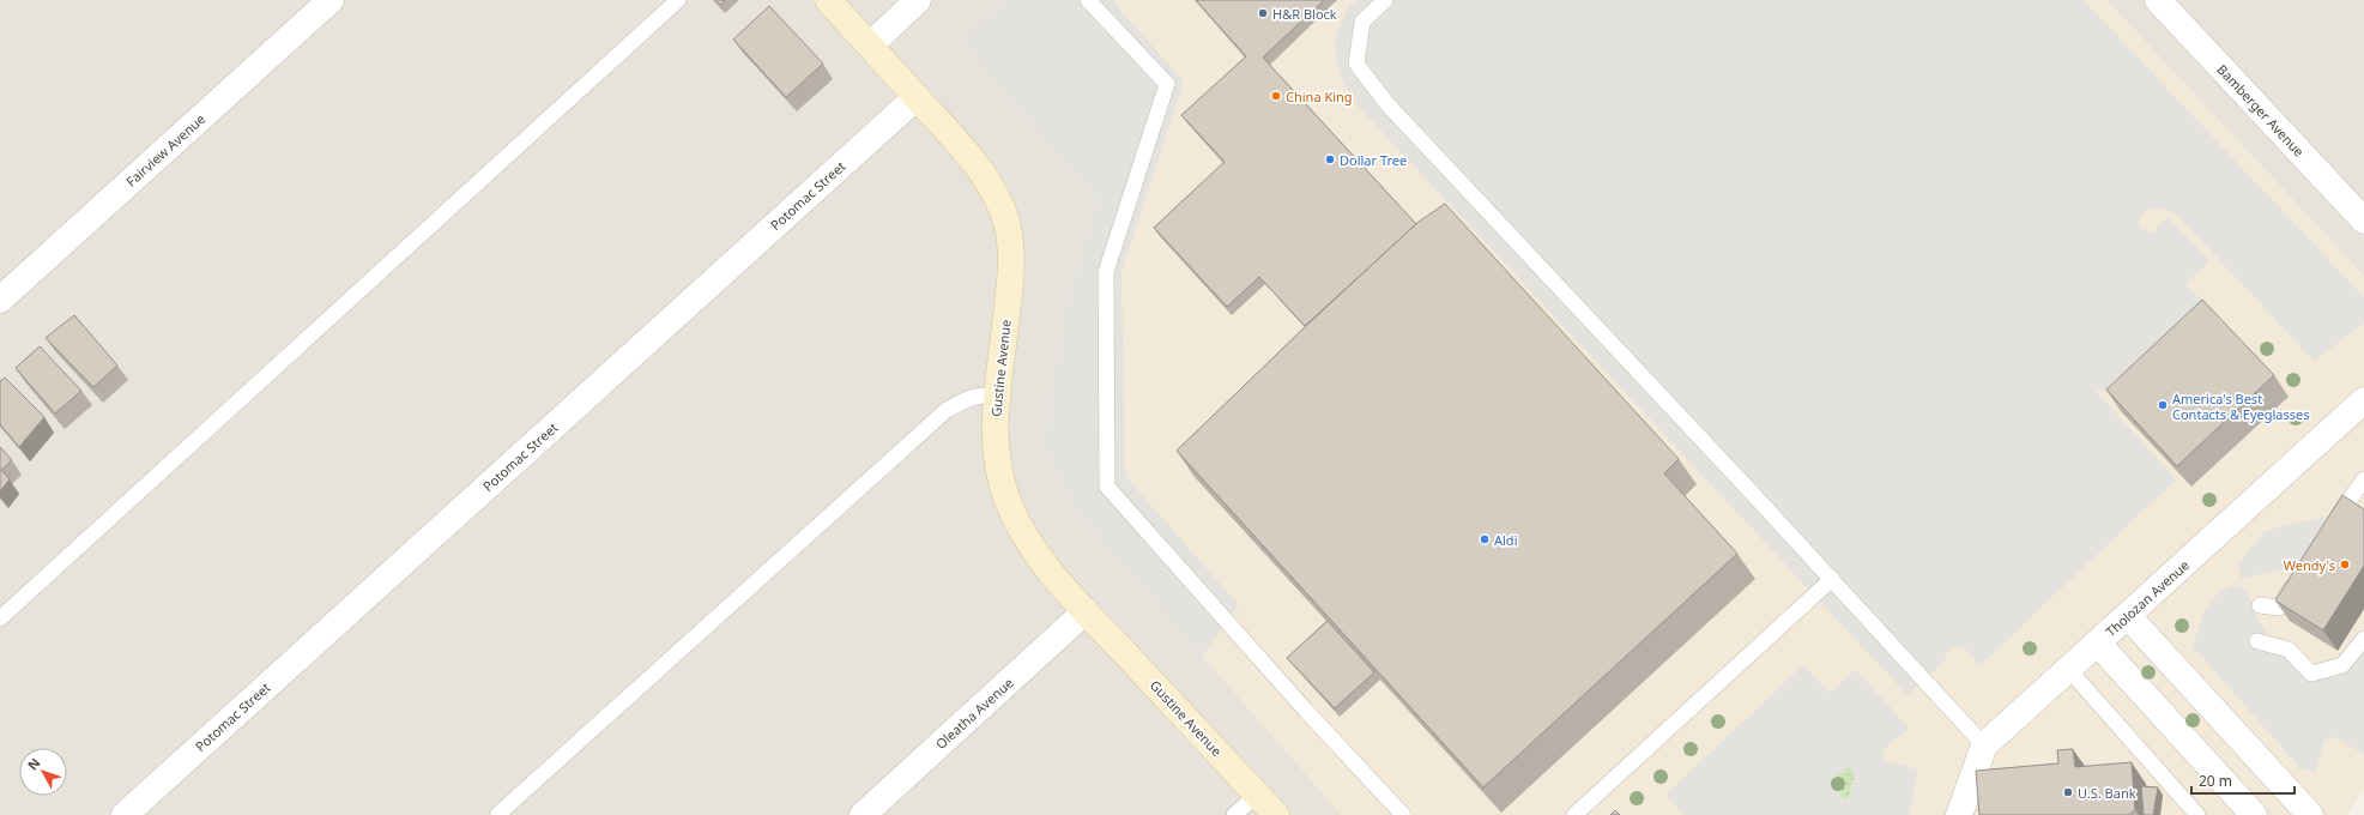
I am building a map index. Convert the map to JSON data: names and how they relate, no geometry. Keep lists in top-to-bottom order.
{
  "streets": {
    "street": [
      "Bamberger Avenue",
      "Fairview Avenue",
      "Potomac Street",
      "Gustine Avenue",
      "Tholozan Avenue",
      "Oleatha Avenue"
    ]
  },
  "crossings": [
    ["Potomac Street", "Gustine Avenue"],
    ["Gustine Avenue", "Oleatha Avenue"]
  ],
  "places": [
    "H&R Block",
    "China King",
    "Dollar Tree",
    "America's Best Contacts & Eyeglasses",
    "Aldi",
    "Wendy's",
    "U.S. Bank"
  ],
  "scale_bar": "20 m",
  "north": "top left"
}
